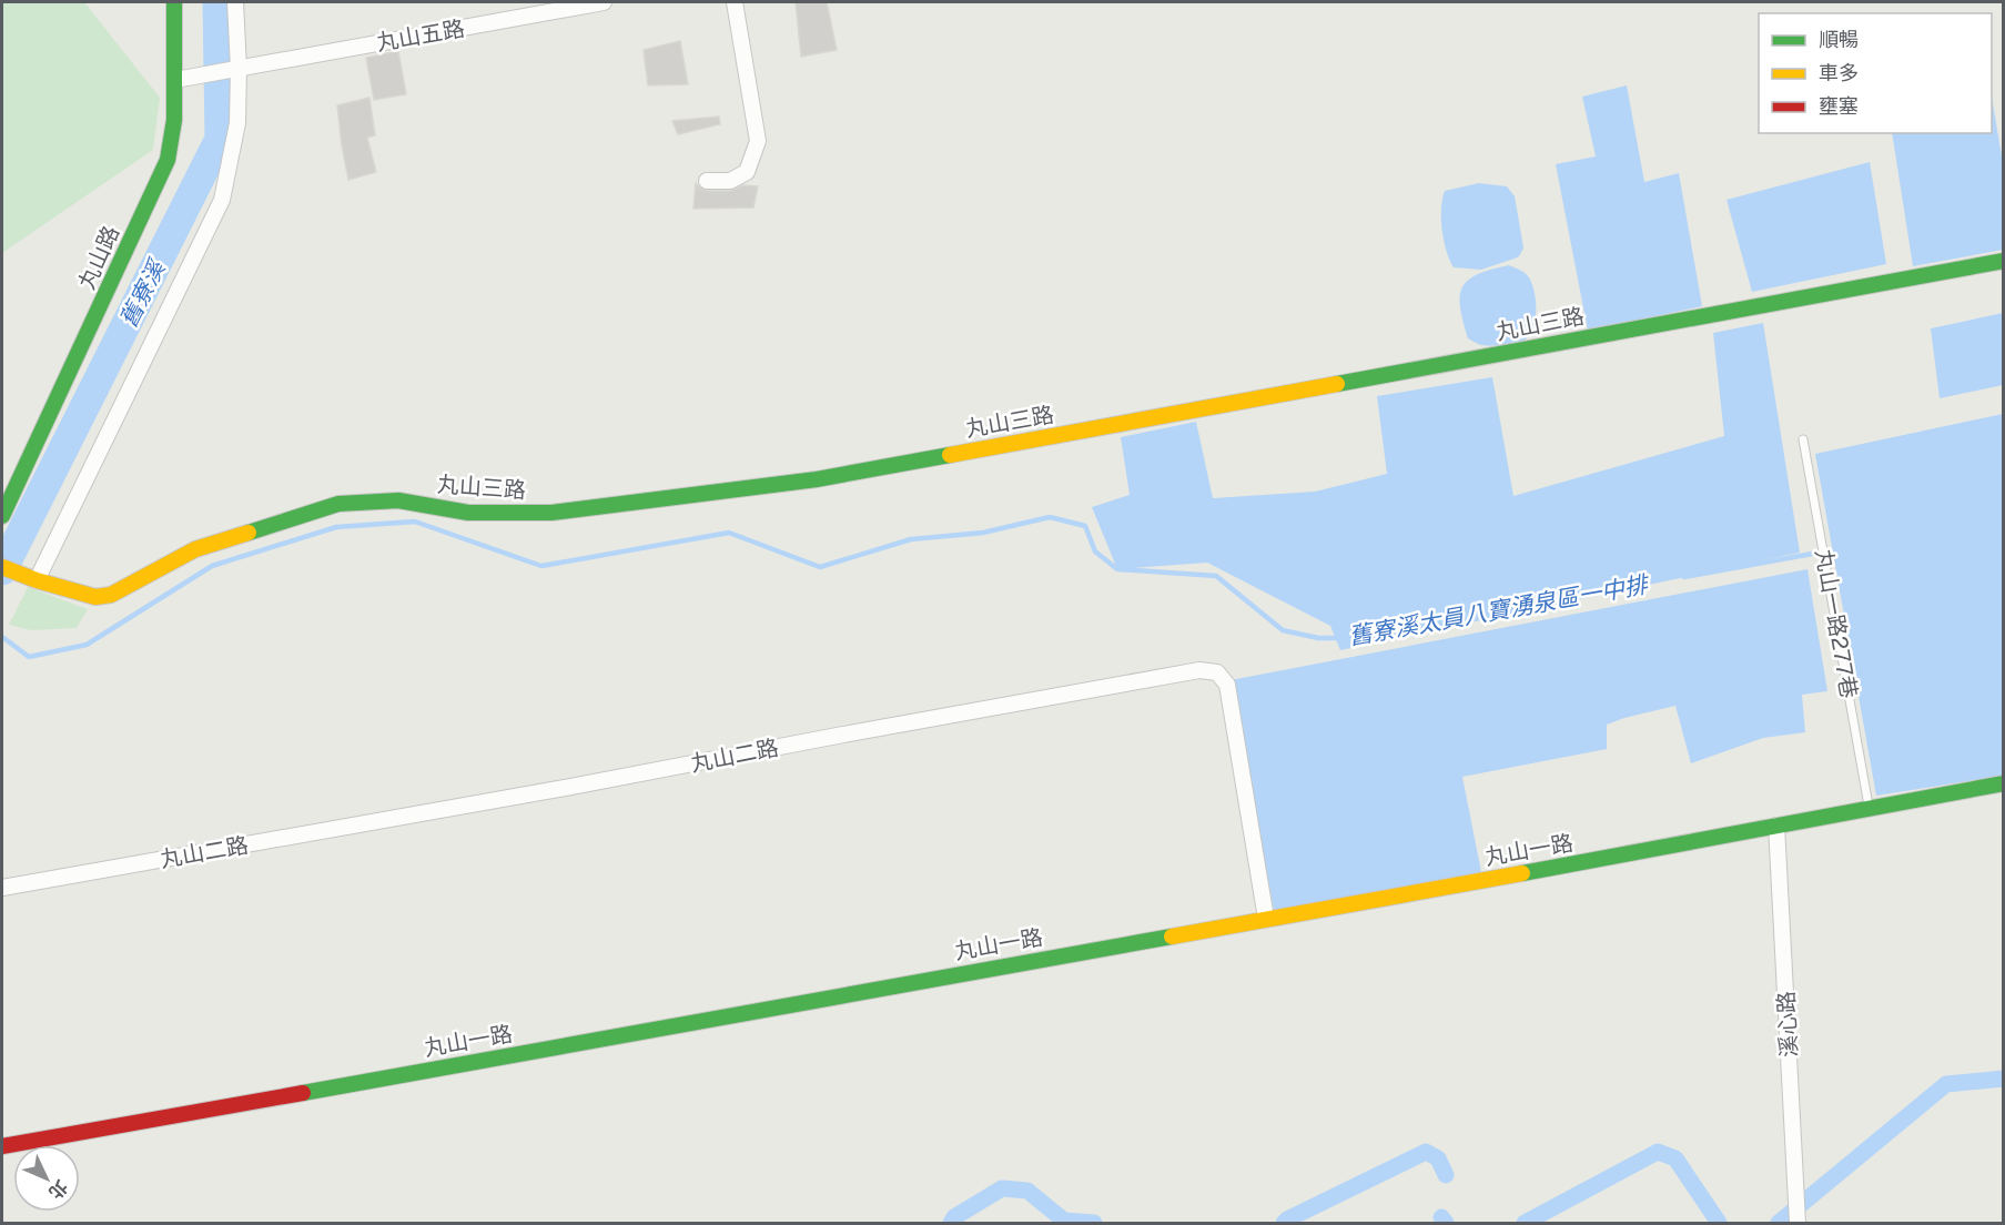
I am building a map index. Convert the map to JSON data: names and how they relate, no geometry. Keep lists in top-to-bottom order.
{
  "streets": {
    "street": [
      "丸山五路",
      "丸山路",
      "丸山三路",
      "丸山二路",
      "丸山一路",
      "溪心路"
    ],
    "lane": ["丸山一路277巷"]
  },
  "crossings": [
    ["丸山五路", "丸山路"],
    ["丸山一路277巷", "丸山一路"],
    ["丸山二路", "丸山一路"],
    ["丸山一路", "溪心路"]
  ],
  "water": ["舊寮溪", "舊寮溪太員八寶湧泉區一中排"],
  "legend": ["順暢", "車多", "壅塞"],
  "north": "bottom right"
}
